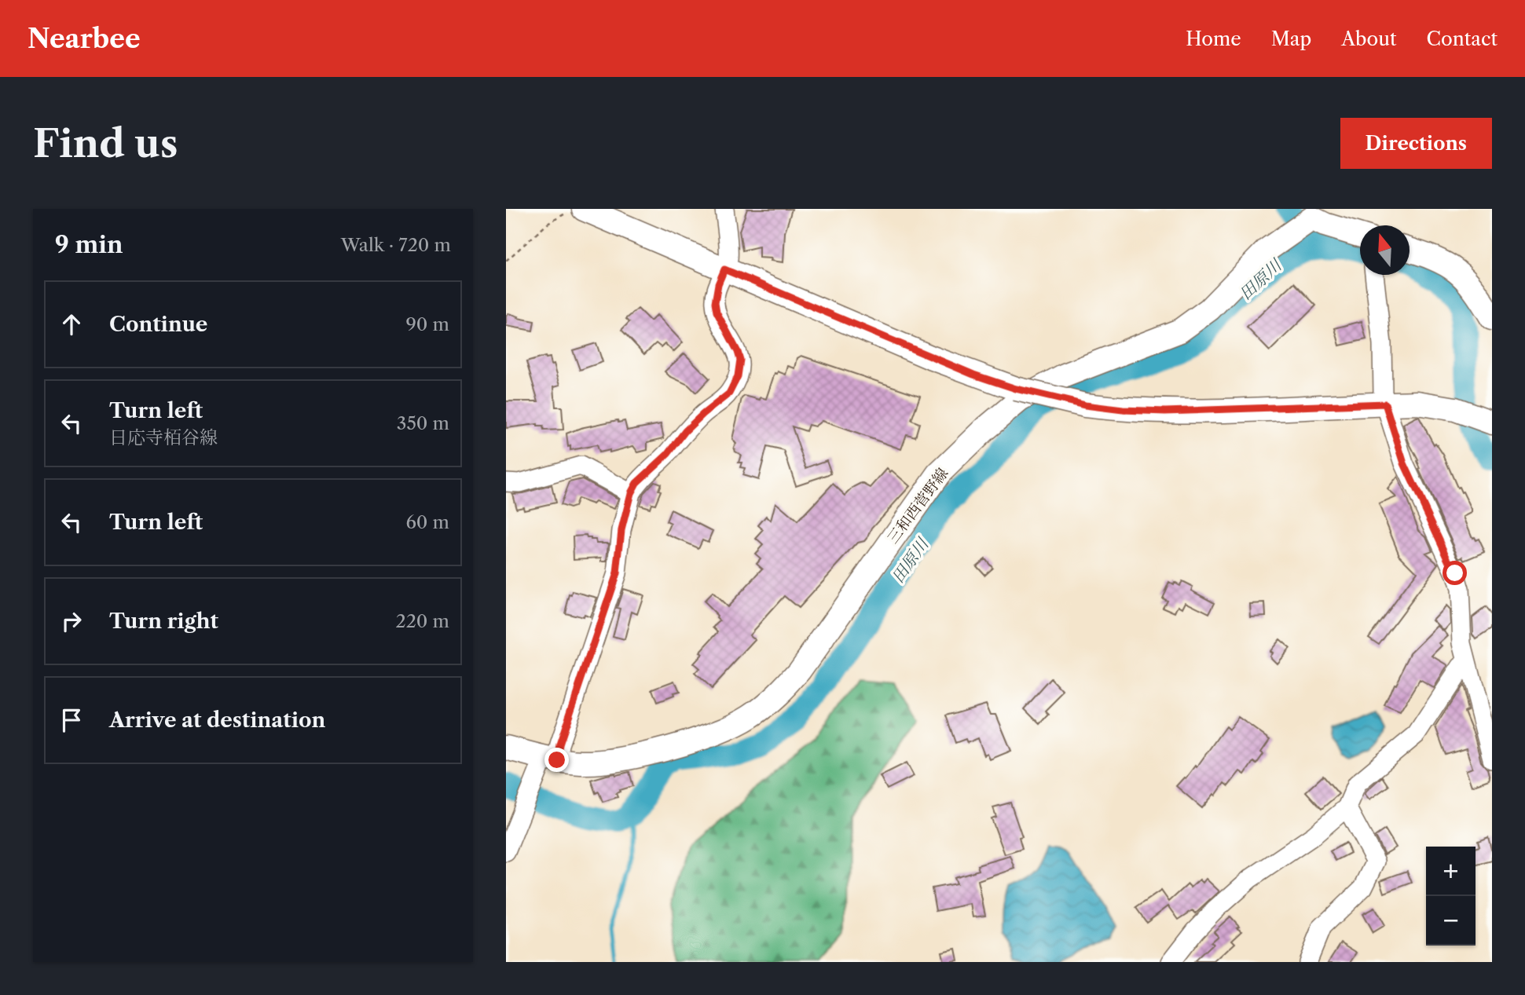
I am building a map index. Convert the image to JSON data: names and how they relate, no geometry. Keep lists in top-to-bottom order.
{
  "streets": {
    "main road": ["三和西菅野線"]
  },
  "water": ["田原川"],
  "north": "top",
  "page": {
    "header": "Nearbee",
    "nav": [
      "Home",
      "Map",
      "About",
      "Contact"
    ],
    "buttons": "Directions",
    "title": "Find us",
    "heading": ["9 min", "Walk · 720 m"],
    "list": [
      ["Continue", "90 m"],
      ["Turn left", "日応寺栢谷線", "350 m"],
      ["Turn left", "60 m"],
      ["Turn right", "220 m"],
      "Arrive at destination"
    ],
    "map_buttons": ["+", "−"]
  }
}
